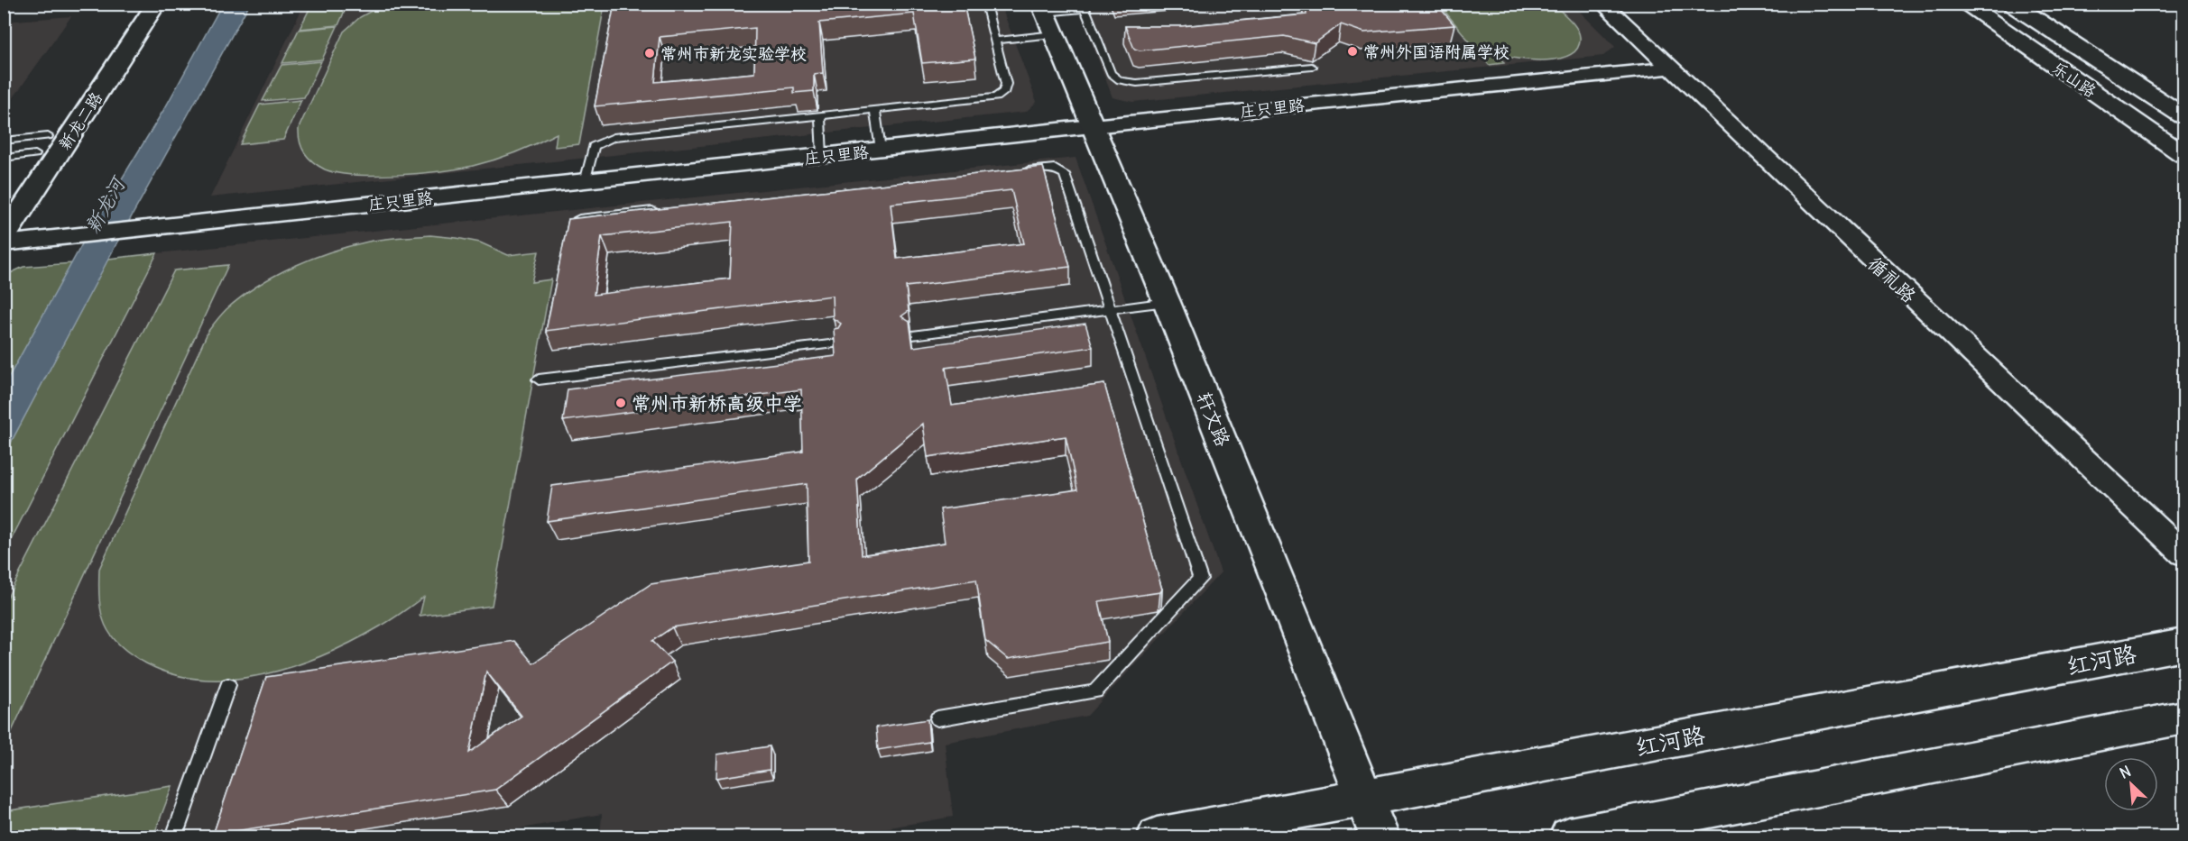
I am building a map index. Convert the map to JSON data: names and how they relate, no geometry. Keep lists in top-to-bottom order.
{
  "streets": {
    "street": [
      "乐山路",
      "庄只里路",
      "新龙二路",
      "循礼路",
      "轩文路",
      "红河路"
    ]
  },
  "crossings": [
    ["庄只里路", "循礼路"],
    ["庄只里路", "轩文路"],
    ["轩文路", "红河路"]
  ],
  "water": ["新龙河"],
  "places": ["常州外国语附属学校", "常州市新龙实验学校", "常州市新桥高级中学"],
  "north": "top left"
}
